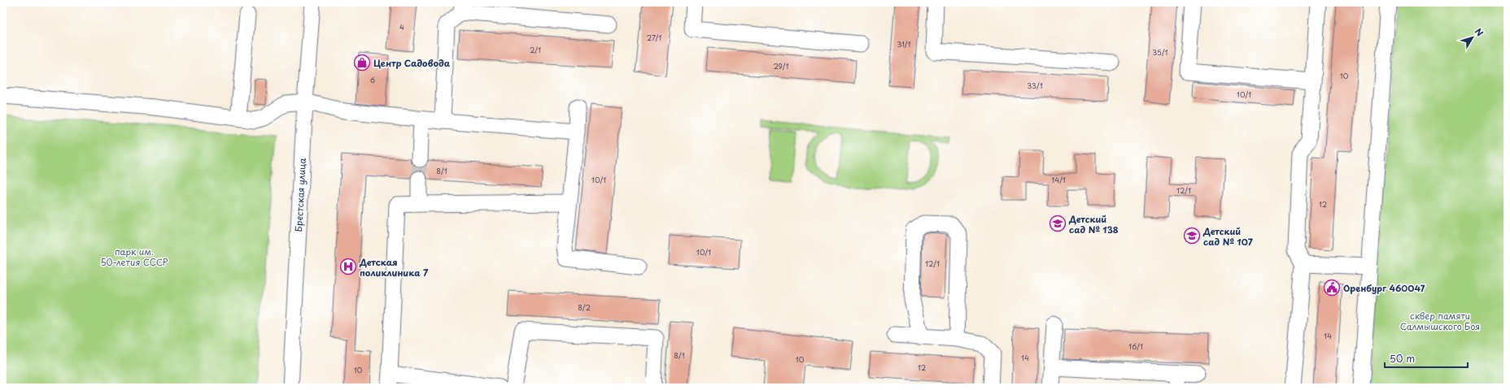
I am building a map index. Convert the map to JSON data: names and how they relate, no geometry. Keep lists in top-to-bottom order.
{
  "streets": {
    "street": ["Брестская улица"]
  },
  "parks": ["парк им. 50-летия СССР", "сквер памяти Салмышского Боя"],
  "places": {
    "shop": ["Центр Садовода"],
    "school or university": ["Детский сад № 138", "Детский сад № 107"],
    "hospital": ["Детская поликлиника 7"],
    "public building": ["Оренбург 460047"]
  },
  "house_numbers": [
    "4",
    "27/1",
    "31/1",
    "2/1",
    "35/1",
    "29/1",
    "10",
    "6",
    "33/1",
    "10/1",
    "8/1",
    "10/1",
    "14/1",
    "12/1",
    "12",
    "10/1",
    "12/1",
    "8/2",
    "14",
    "16/1",
    "8/1",
    "14",
    "10",
    "12",
    "10"
  ],
  "scale_bar": "50 m",
  "north": "top right"
}
